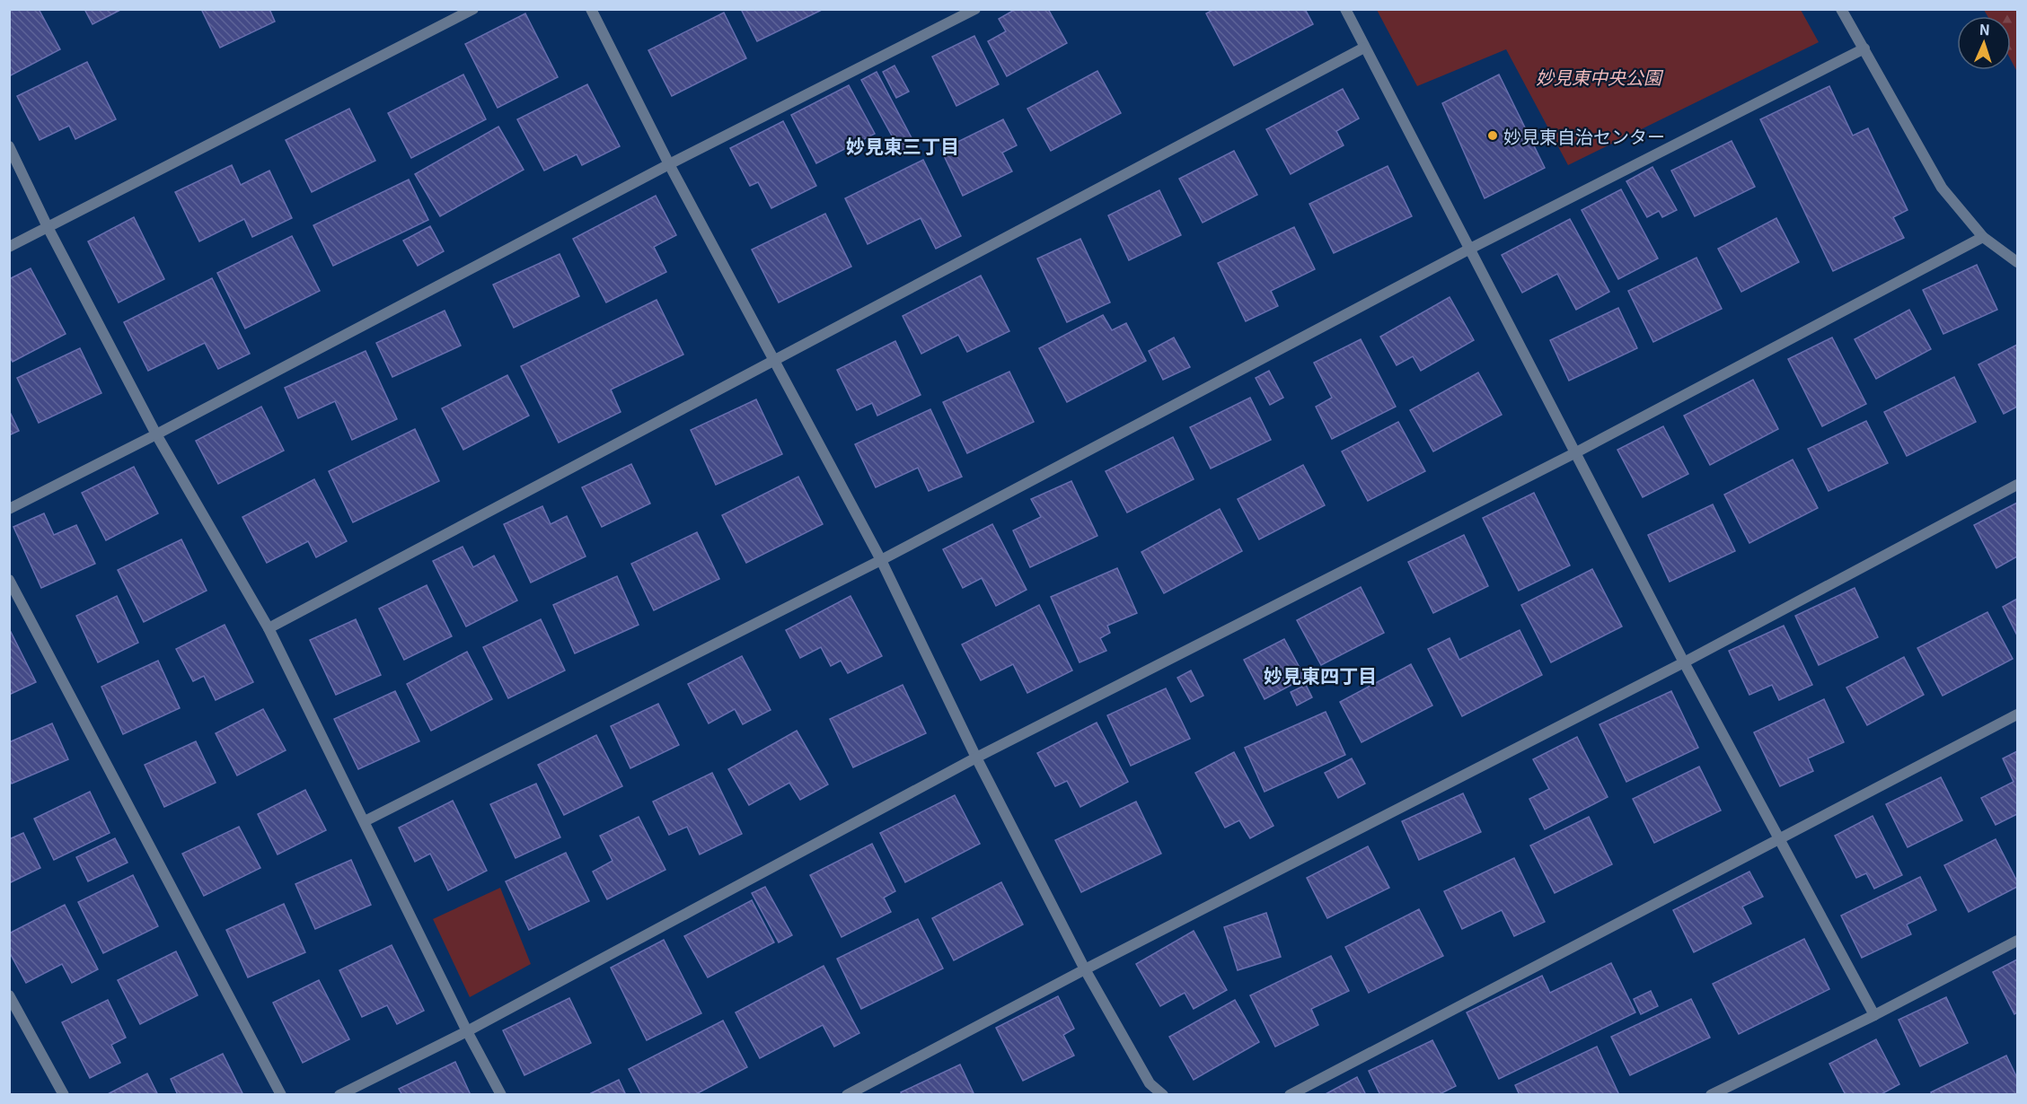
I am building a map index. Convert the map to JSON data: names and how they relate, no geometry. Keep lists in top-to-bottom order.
{
  "districts": ["妙見東三丁目", "妙見東四丁目"],
  "parks": ["妙見東中央公園"],
  "places": ["妙見東自治センター"],
  "north": "top"
}
